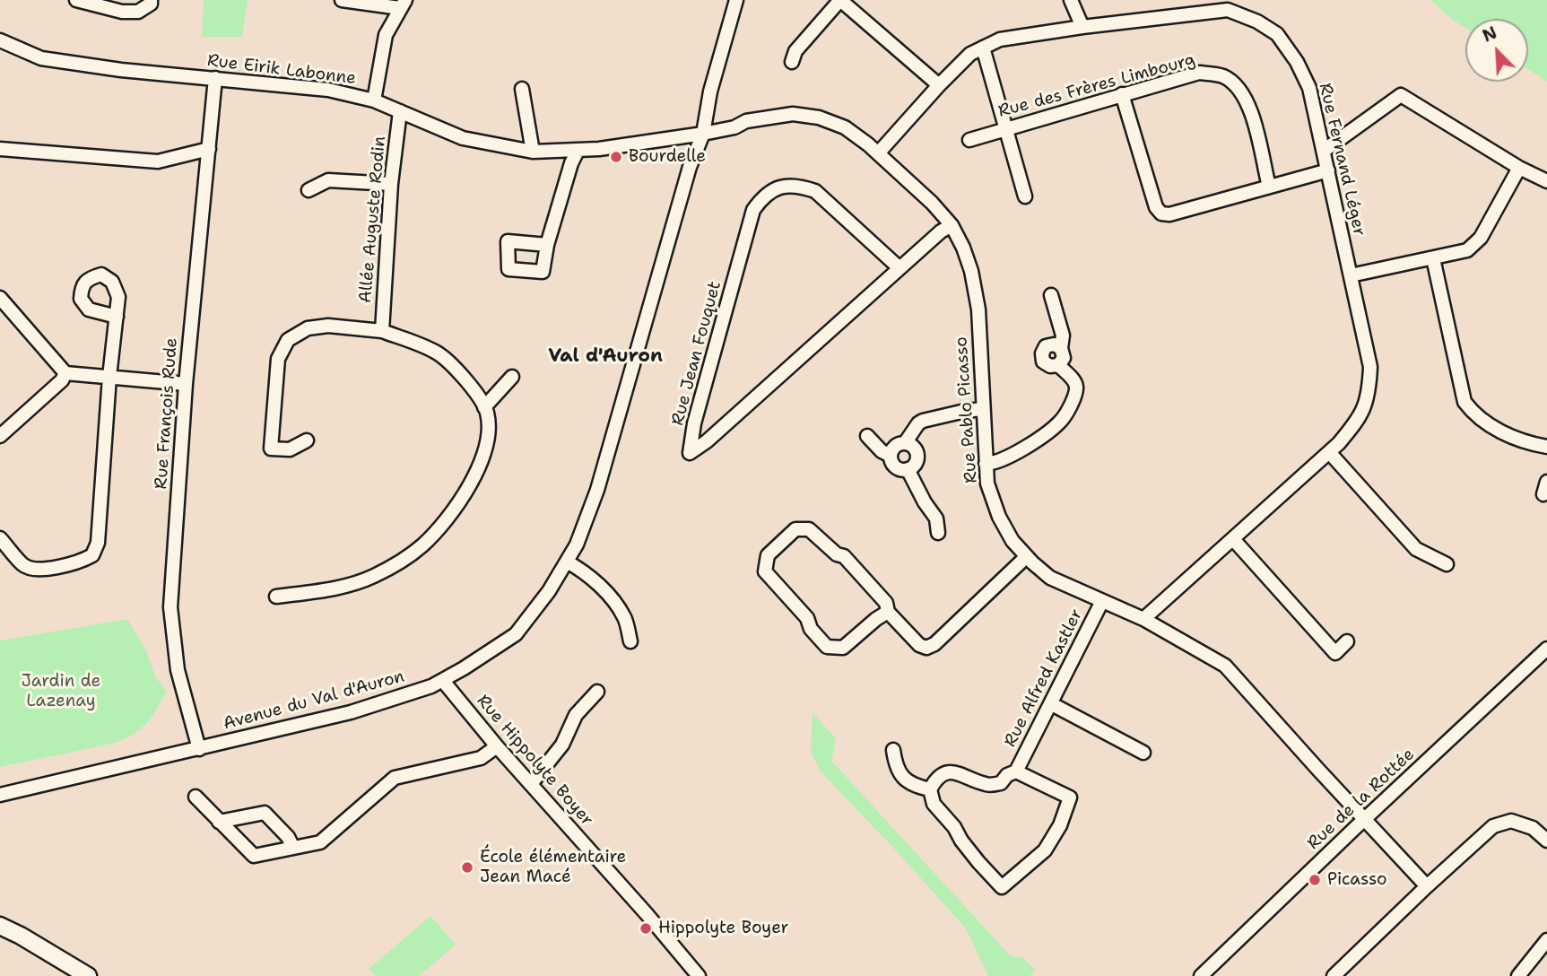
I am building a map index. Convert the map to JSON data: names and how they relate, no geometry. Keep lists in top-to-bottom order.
{
  "streets": {
    "street": [
      "Rue Eirik Labonne",
      "Rue des Frères Limbourg",
      "Rue Fernand Léger",
      "Allée Auguste Rodin",
      "Rue Jean Fouquet",
      "Rue Pablo Picasso",
      "Rue François Rude",
      "Rue Alfred Kastler",
      "Avenue du Val d'Auron",
      "Rue Hippolyte Boyer",
      "Rue de la Rottée"
    ]
  },
  "crossings": [
    ["Rue Eirik Labonne", "Allée Auguste Rodin"],
    ["Rue Eirik Labonne", "Rue Pablo Picasso"],
    ["Rue Eirik Labonne", "Rue François Rude"],
    ["Rue Eirik Labonne", "Avenue du Val d'Auron"],
    ["Rue Fernand Léger", "Rue Pablo Picasso"],
    ["Rue Jean Fouquet", "Rue Pablo Picasso"],
    ["Rue Pablo Picasso", "Rue Alfred Kastler"],
    ["Rue Pablo Picasso", "Avenue du Val d'Auron"],
    ["Rue Pablo Picasso", "Rue de la Rottée"],
    ["Rue François Rude", "Avenue du Val d'Auron"],
    ["Avenue du Val d'Auron", "Rue Hippolyte Boyer"]
  ],
  "districts": ["Val d'Auron"],
  "parks": ["Jardin de Lazenay"],
  "places": [
    "Bourdelle",
    "École élémentaire Jean Macé",
    "Picasso",
    "Hippolyte Boyer"
  ],
  "north": "top left"
}
